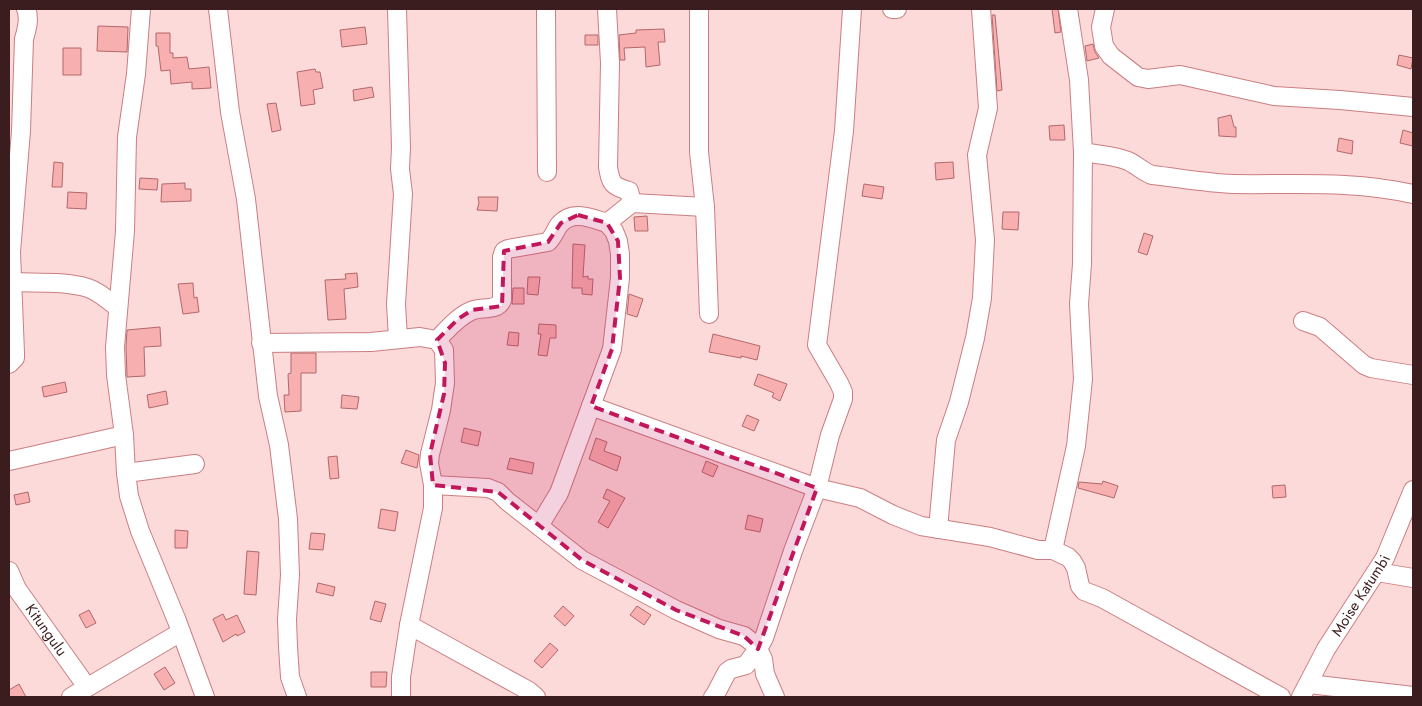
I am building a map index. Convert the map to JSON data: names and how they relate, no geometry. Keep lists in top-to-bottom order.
{
  "streets": {
    "street": ["Moise Katumbi", "Kitungulu"]
  }
}
